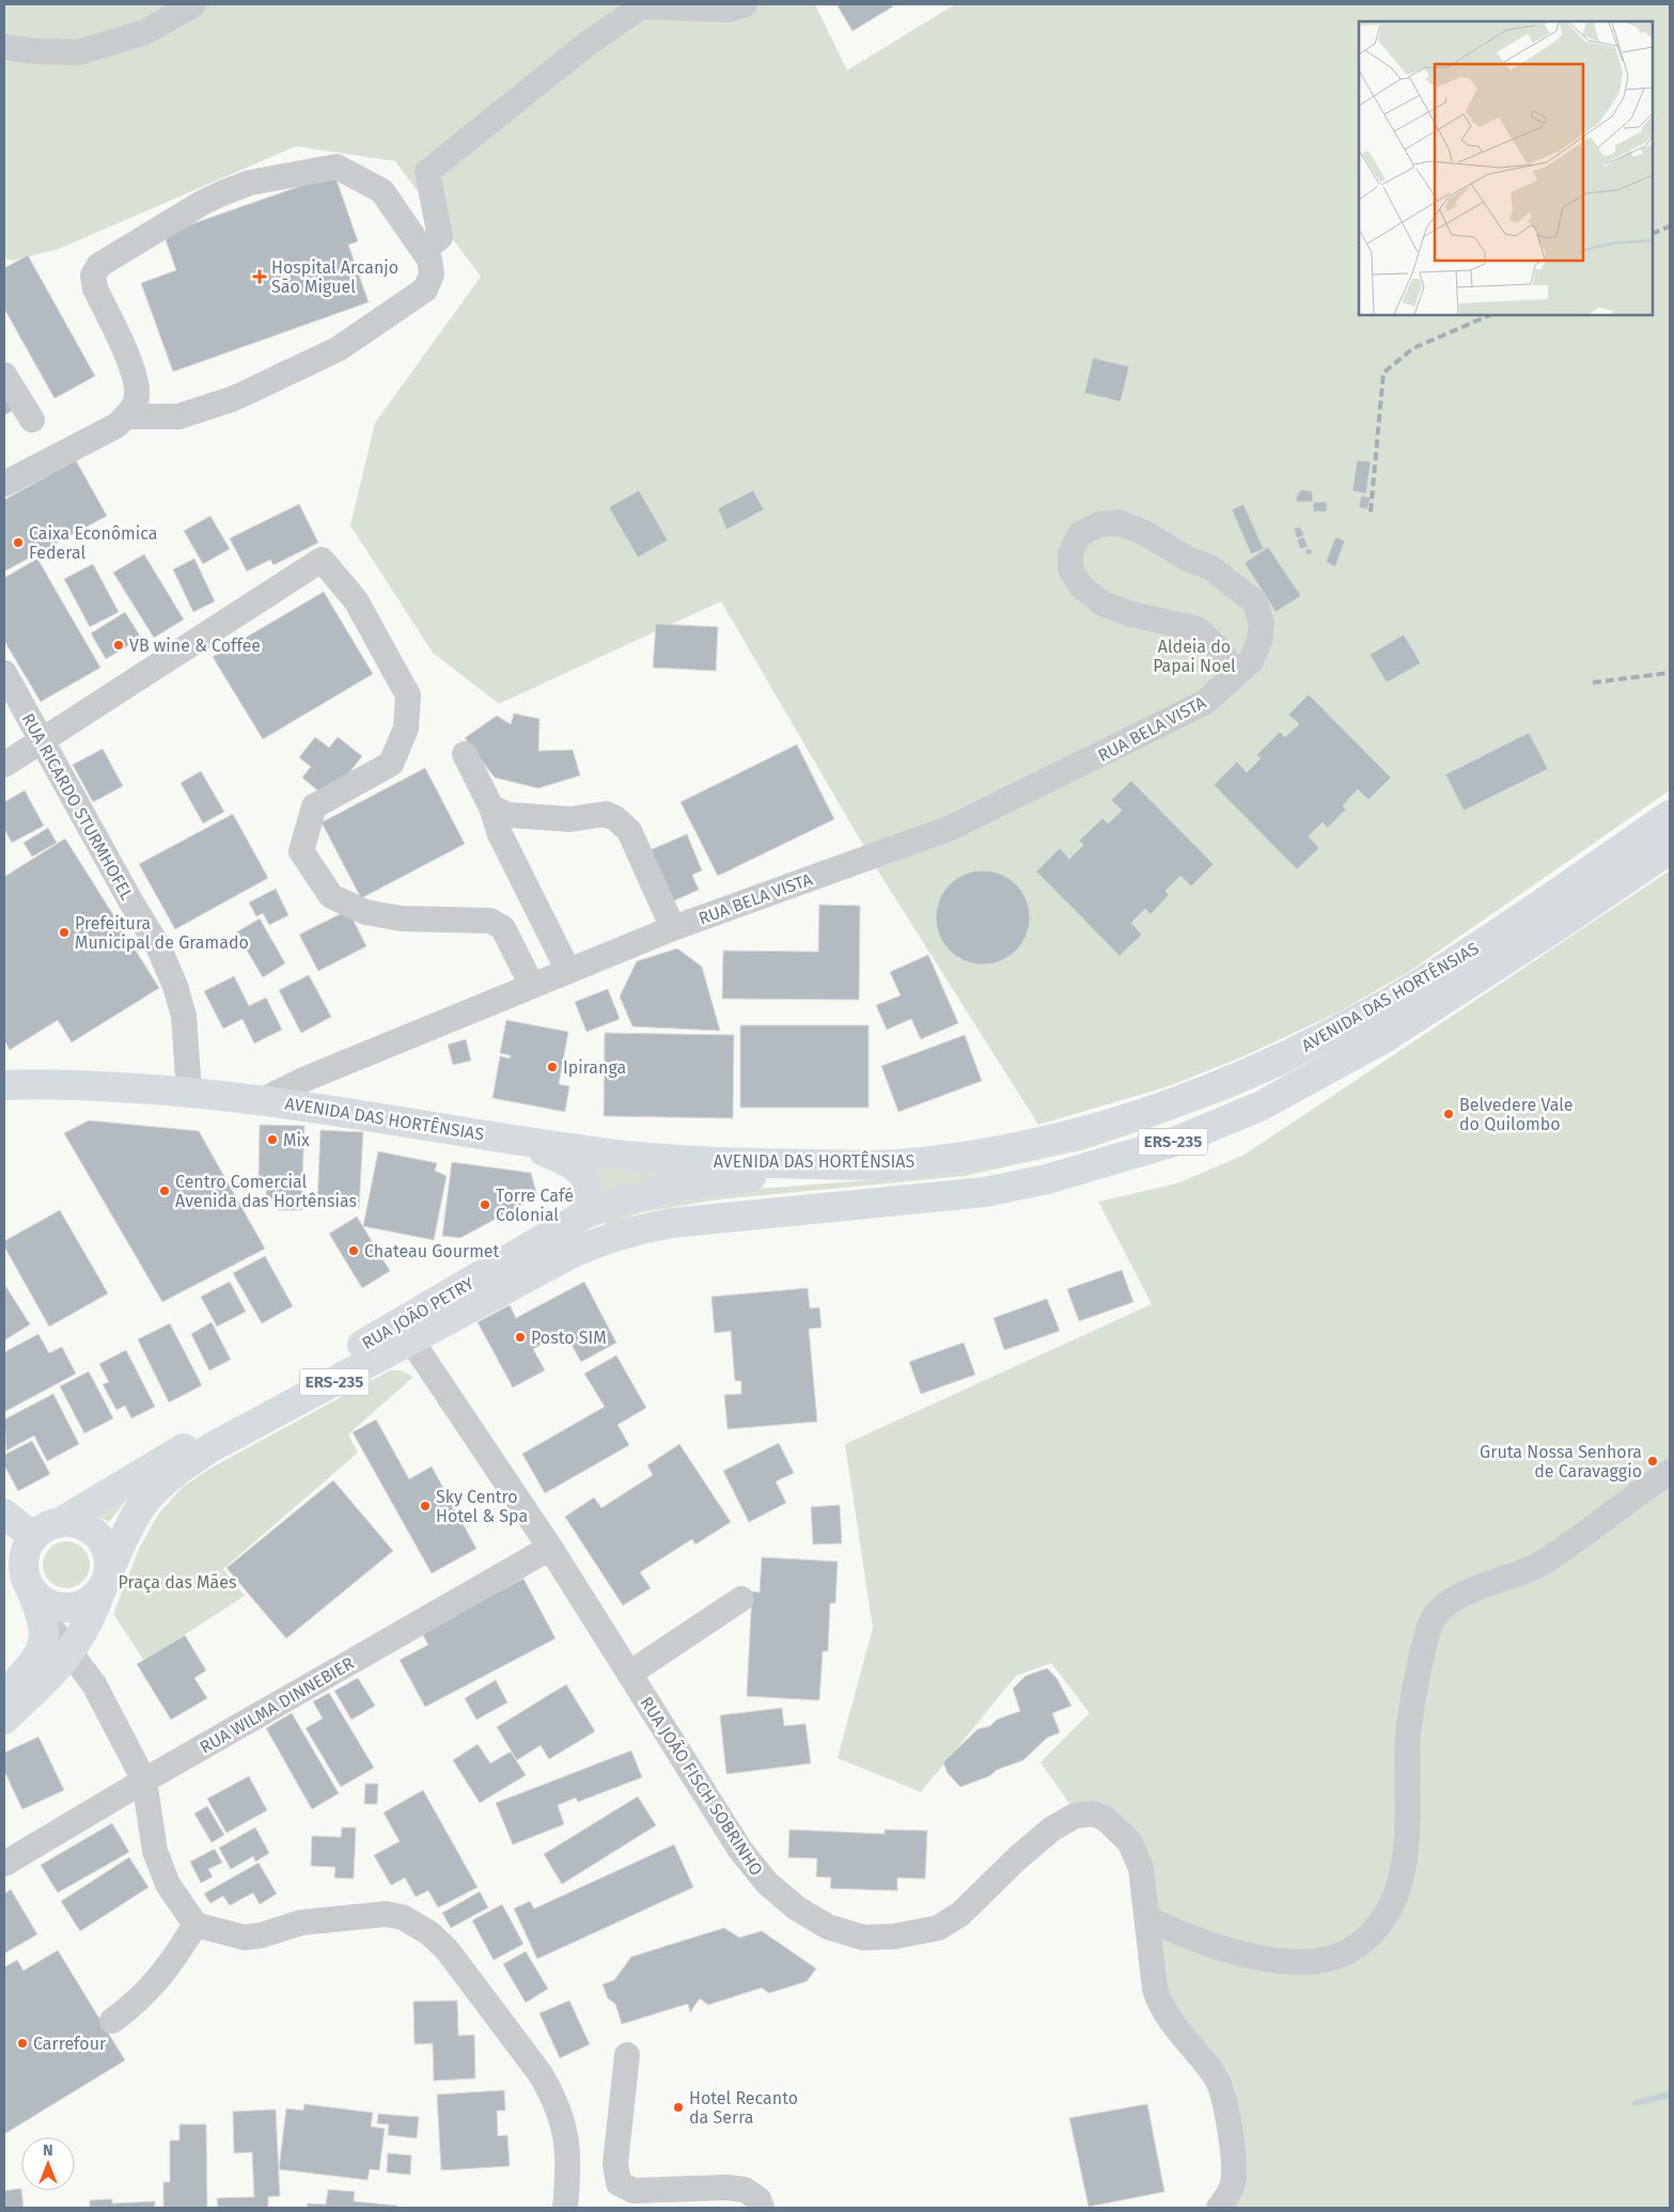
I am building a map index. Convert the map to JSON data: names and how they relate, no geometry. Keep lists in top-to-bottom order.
{
  "streets": {
    "main road": ["AVENIDA DAS HORTÊNSIAS", "ERS-235", "RUA JOÃO PETRY"],
    "street": [
      "RUA BELA VISTA",
      "RUA RICARDO STURMHOFEL",
      "RUA WILMA DINNEBIER",
      "RUA JOÃO FISCH SOBRINHO"
    ]
  },
  "crossings": [
    ["RUA BELA VISTA", "AVENIDA DAS HORTÊNSIAS"],
    ["RUA RICARDO STURMHOFEL", "AVENIDA DAS HORTÊNSIAS"],
    ["AVENIDA DAS HORTÊNSIAS", "RUA JOÃO PETRY"],
    ["RUA JOÃO PETRY", "RUA JOÃO FISCH SOBRINHO"],
    ["RUA WILMA DINNEBIER", "RUA JOÃO FISCH SOBRINHO"]
  ],
  "parks": ["Aldeia do Papai Noel", "Praça das Mães"],
  "places": {
    "health": ["Hospital Arcanjo São Miguel"],
    "other": [
      "Caixa Econômica Federal",
      "VB wine & Coffee",
      "Prefeitura Municipal de Gramado",
      "Ipiranga",
      "Belvedere Vale do Quilombo",
      "Mix",
      "Centro Comercial Avenida das Hortênsias",
      "Torre Café Colonial",
      "Chateau Gourmet",
      "Posto SIM",
      "Gruta Nossa Senhora de Caravaggio",
      "Sky Centro Hotel & Spa",
      "Carrefour",
      "Hotel Recanto da Serra"
    ]
  },
  "north": "top"
}
